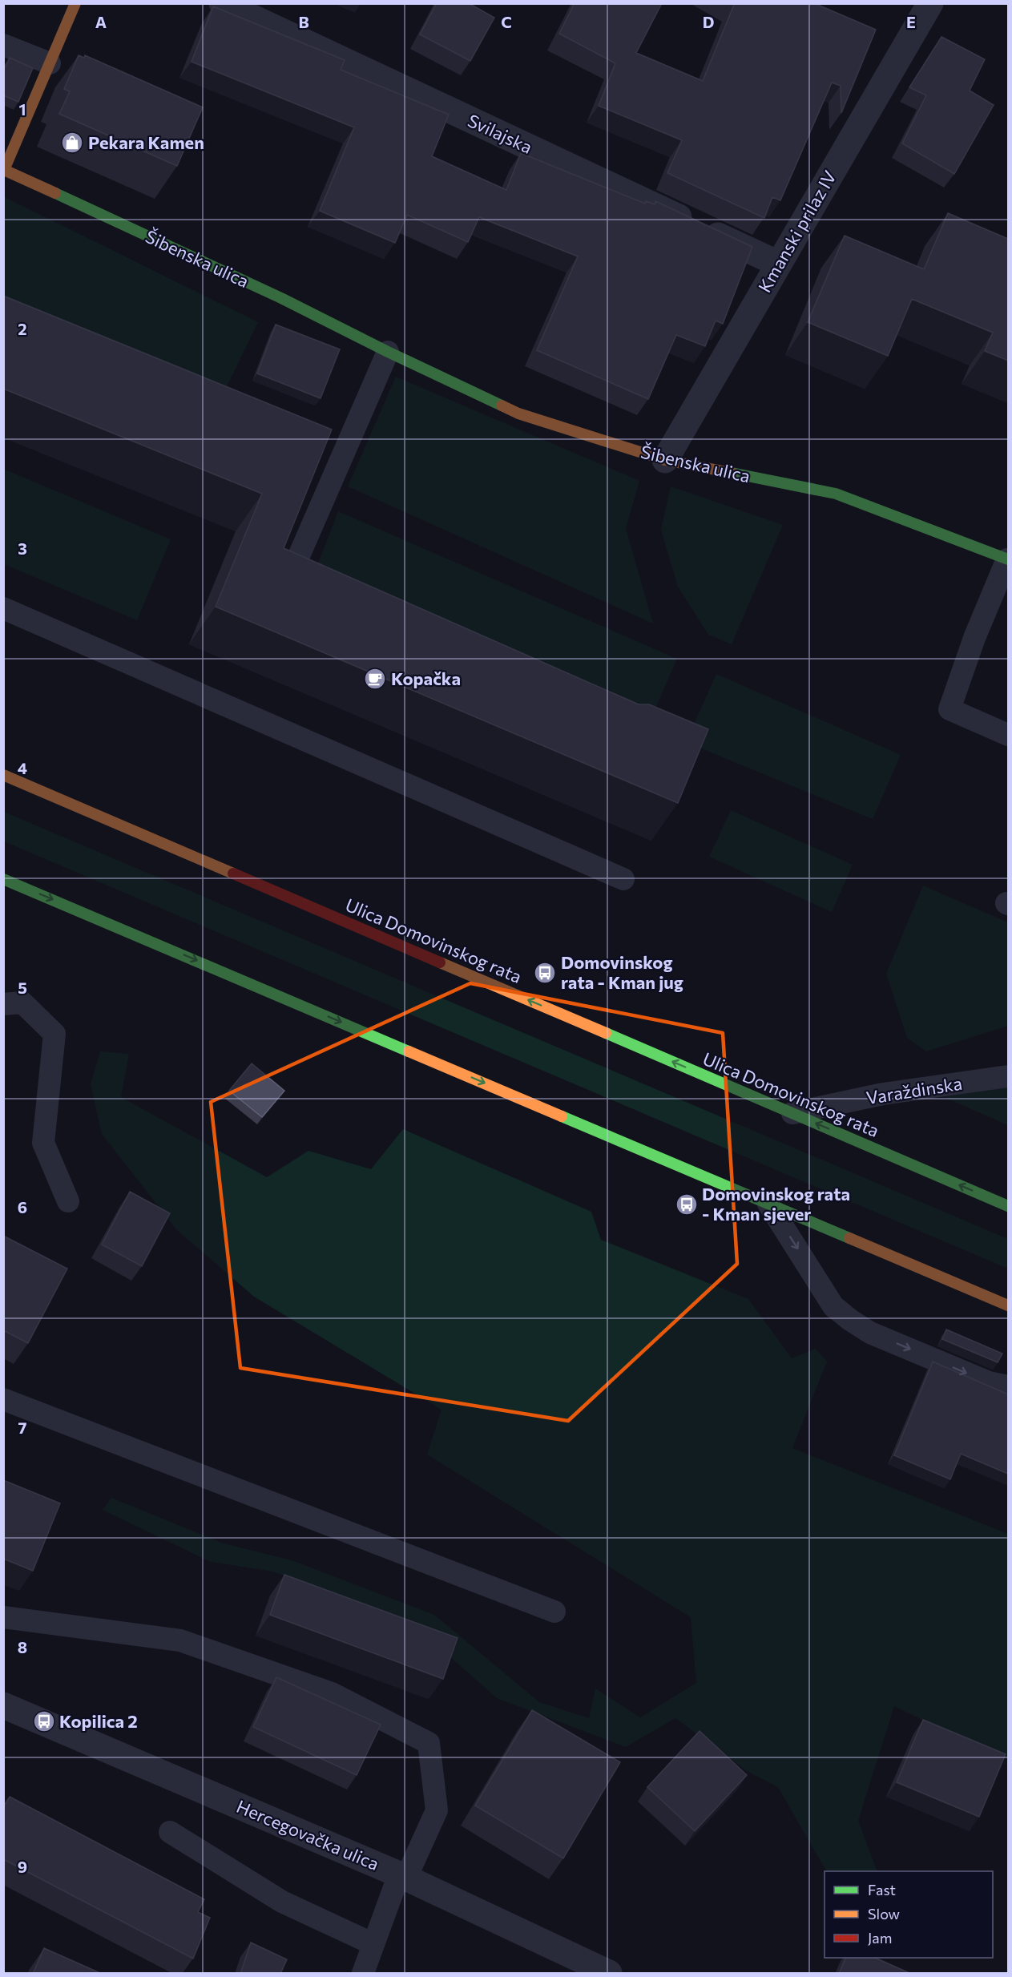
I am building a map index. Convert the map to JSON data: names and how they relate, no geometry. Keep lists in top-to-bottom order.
{
  "streets": {
    "main road": ["Šibenska ulica", "Ulica Domovinskog rata"],
    "street": ["Svilajska", "Kmanski prilaz IV", "Hercegovačka ulica"],
    "lane": ["Varaždinska"]
  },
  "crossings": [
    ["Svilajska", "Kmanski prilaz IV"],
    ["Kmanski prilaz IV", "Šibenska ulica"],
    ["Ulica Domovinskog rata", "Varaždinska"]
  ],
  "places": {
    "shop": ["Pekara Kamen"],
    "cafe": ["Kopačka"],
    "bus stop": ["Domovinskog rata - Kman jug", "Domovinskog rata - Kman sjever", "Kopilica 2"]
  },
  "legend": ["Fast", "Slow", "Jam"],
  "grid": {
    "columns": [
      "A",
      "B",
      "C",
      "D",
      "E"
    ],
    "rows": [
      "1",
      "2",
      "3",
      "4",
      "5",
      "6",
      "7",
      "8",
      "9"
    ]
  }
}
